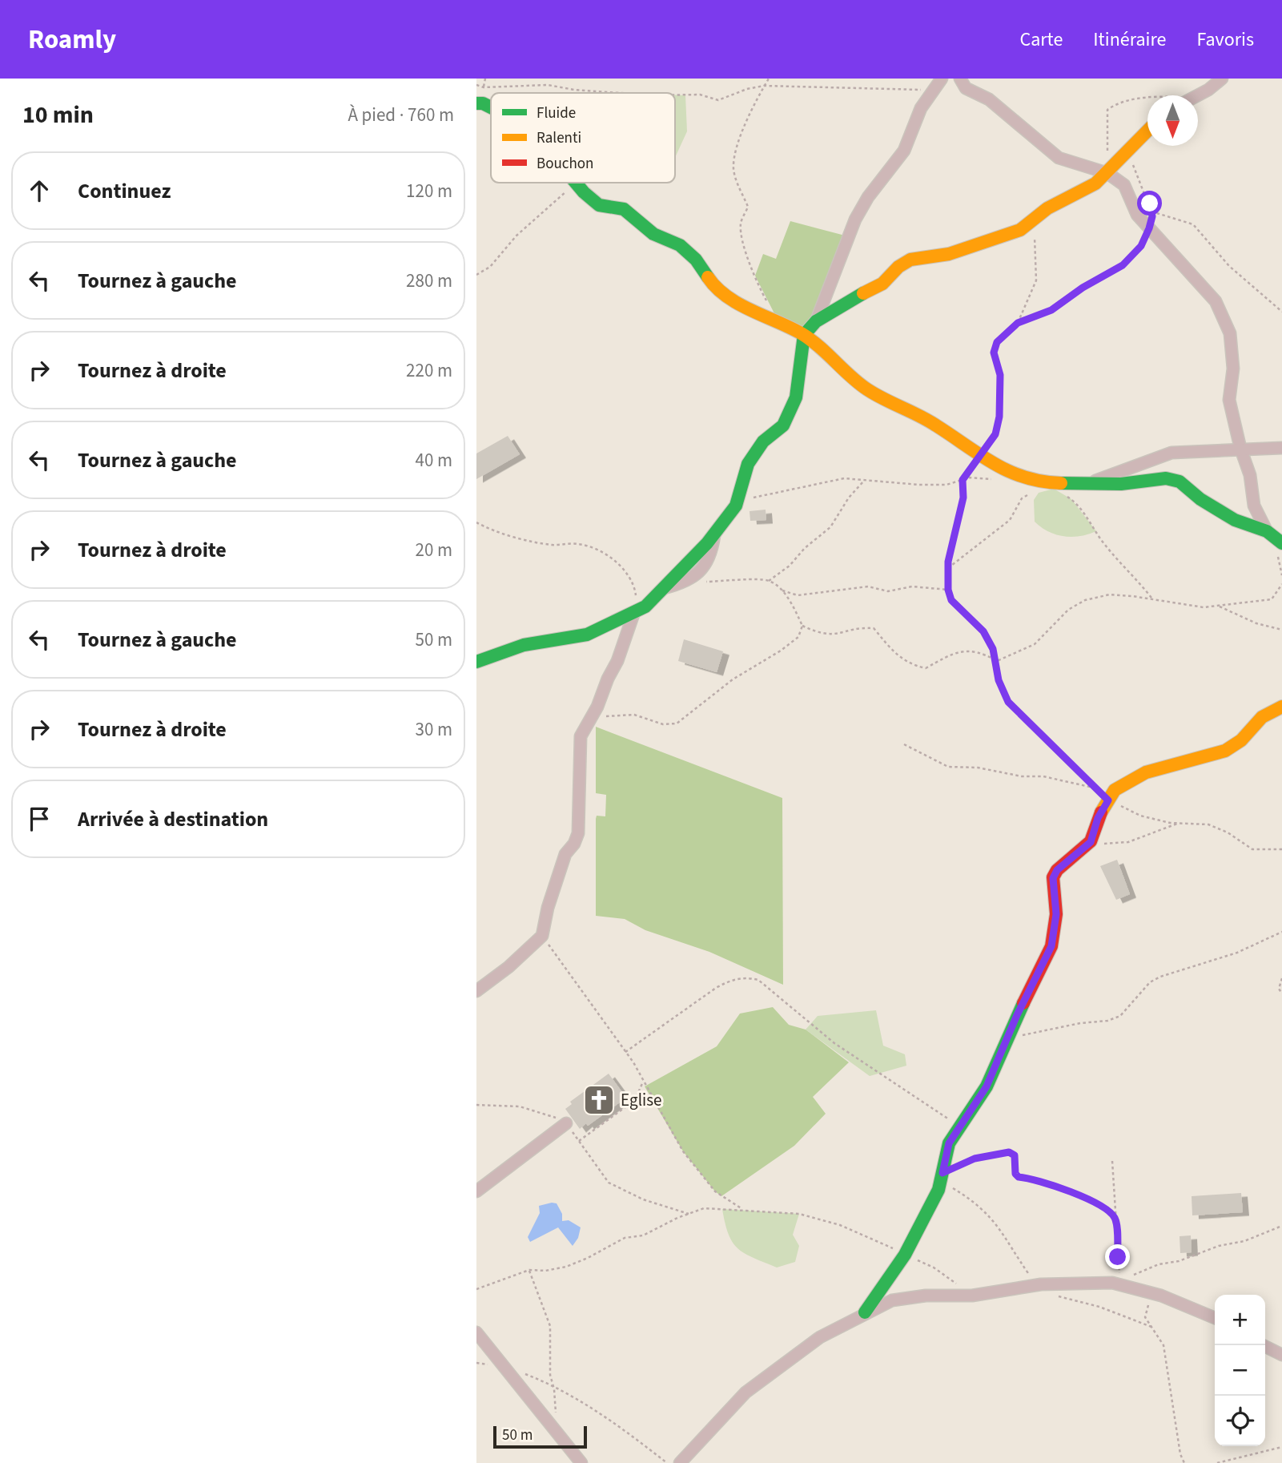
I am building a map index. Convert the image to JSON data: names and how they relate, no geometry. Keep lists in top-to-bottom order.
{
  "places": {
    "church": ["Eglise"]
  },
  "legend": ["Fluide", "Ralenti", "Bouchon"],
  "scale_bar": "50 m",
  "north": "bottom",
  "page": {
    "header": "Roamly",
    "nav": ["Carte", "Itinéraire", "Favoris"],
    "heading": ["10 min", "À pied · 760 m"],
    "list": [
      ["Continuez", "120 m"],
      ["Tournez à gauche", "280 m"],
      ["Tournez à droite", "220 m"],
      ["Tournez à gauche", "40 m"],
      ["Tournez à droite", "20 m"],
      ["Tournez à gauche", "50 m"],
      ["Tournez à droite", "30 m"],
      "Arrivée à destination"
    ],
    "map_buttons": ["+", "−"],
    "scale": "50 m"
  }
}
